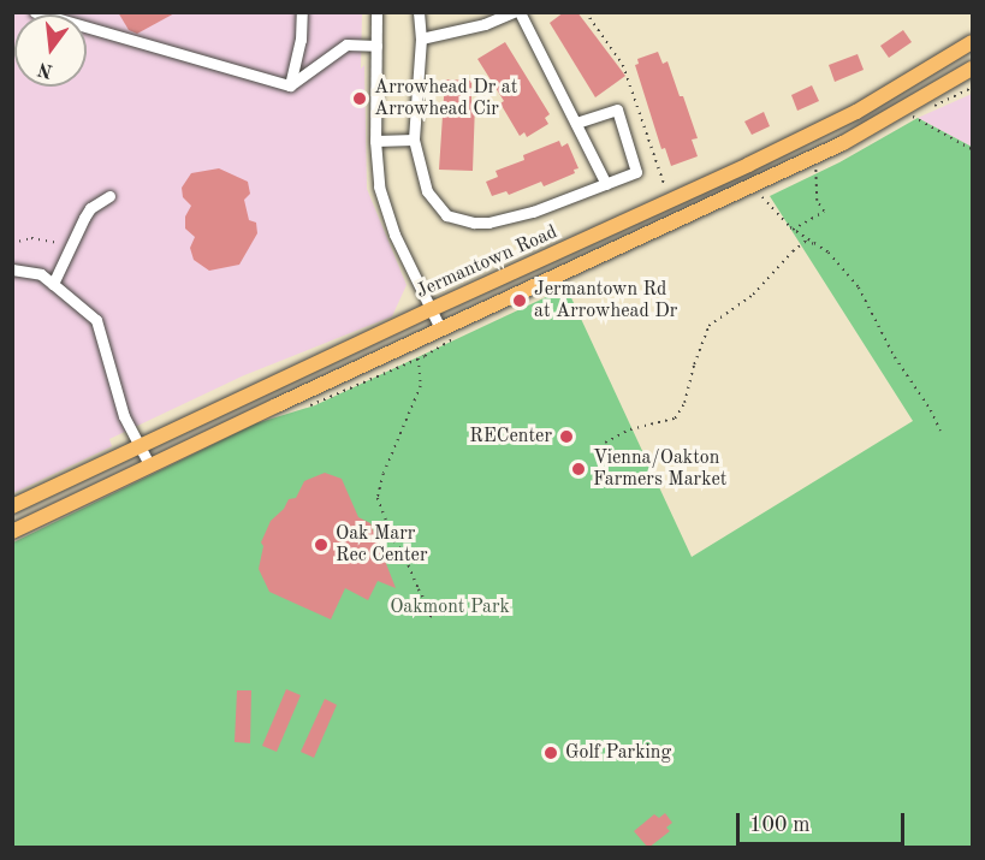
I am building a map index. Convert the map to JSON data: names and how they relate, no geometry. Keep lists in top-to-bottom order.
{
  "streets": {
    "main road": ["Jermantown Road"]
  },
  "parks": ["Oakmont Park"],
  "places": [
    "Arrowhead Dr at Arrowhead Cir",
    "Jermantown Rd at Arrowhead Dr",
    "RECenter",
    "Vienna/Oakton Farmers Market",
    "Oak Marr Rec Center",
    "Golf Parking"
  ],
  "scale_bar": "100 m",
  "north": "bottom"
}
